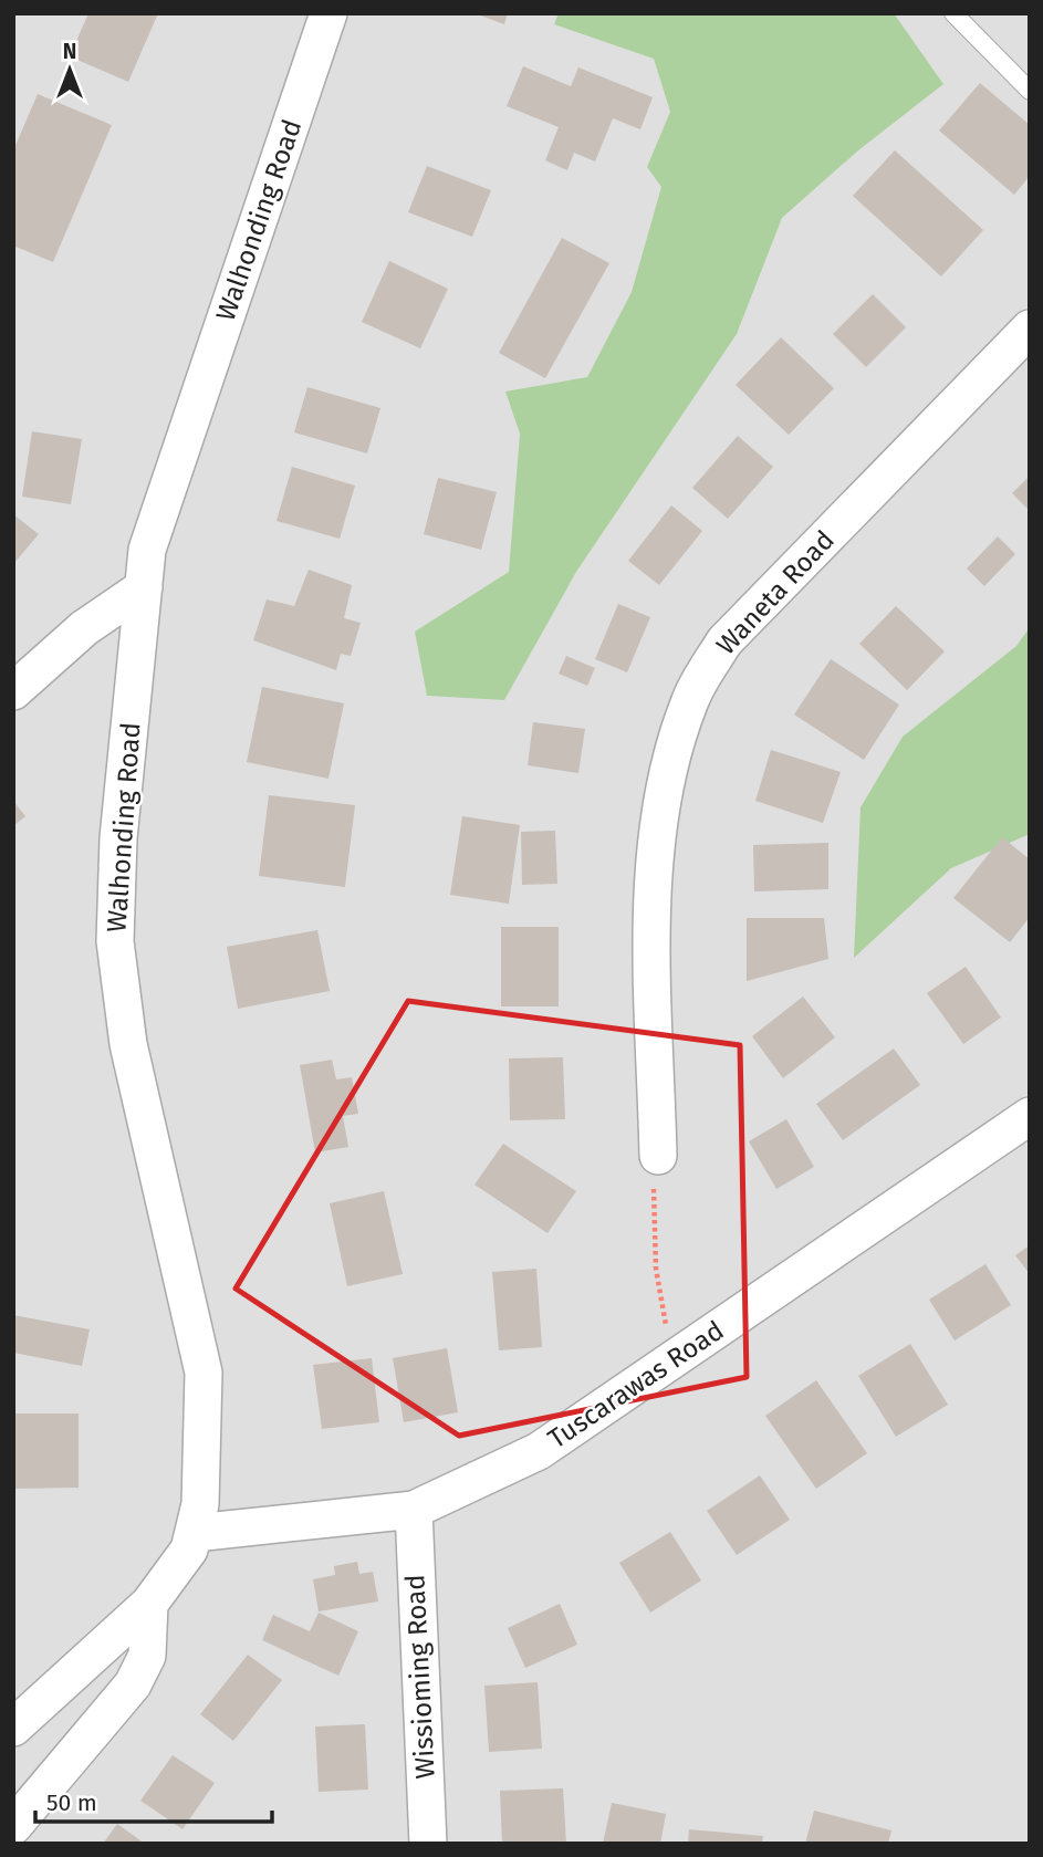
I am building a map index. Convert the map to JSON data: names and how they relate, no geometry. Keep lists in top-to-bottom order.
{
  "streets": {
    "street": [
      "Walhonding Road",
      "Waneta Road",
      "Tuscarawas Road",
      "Wissioming Road"
    ]
  },
  "crossings": [
    ["Walhonding Road", "Tuscarawas Road"],
    ["Tuscarawas Road", "Wissioming Road"]
  ],
  "scale_bar": "50 m",
  "north": "top"
}
